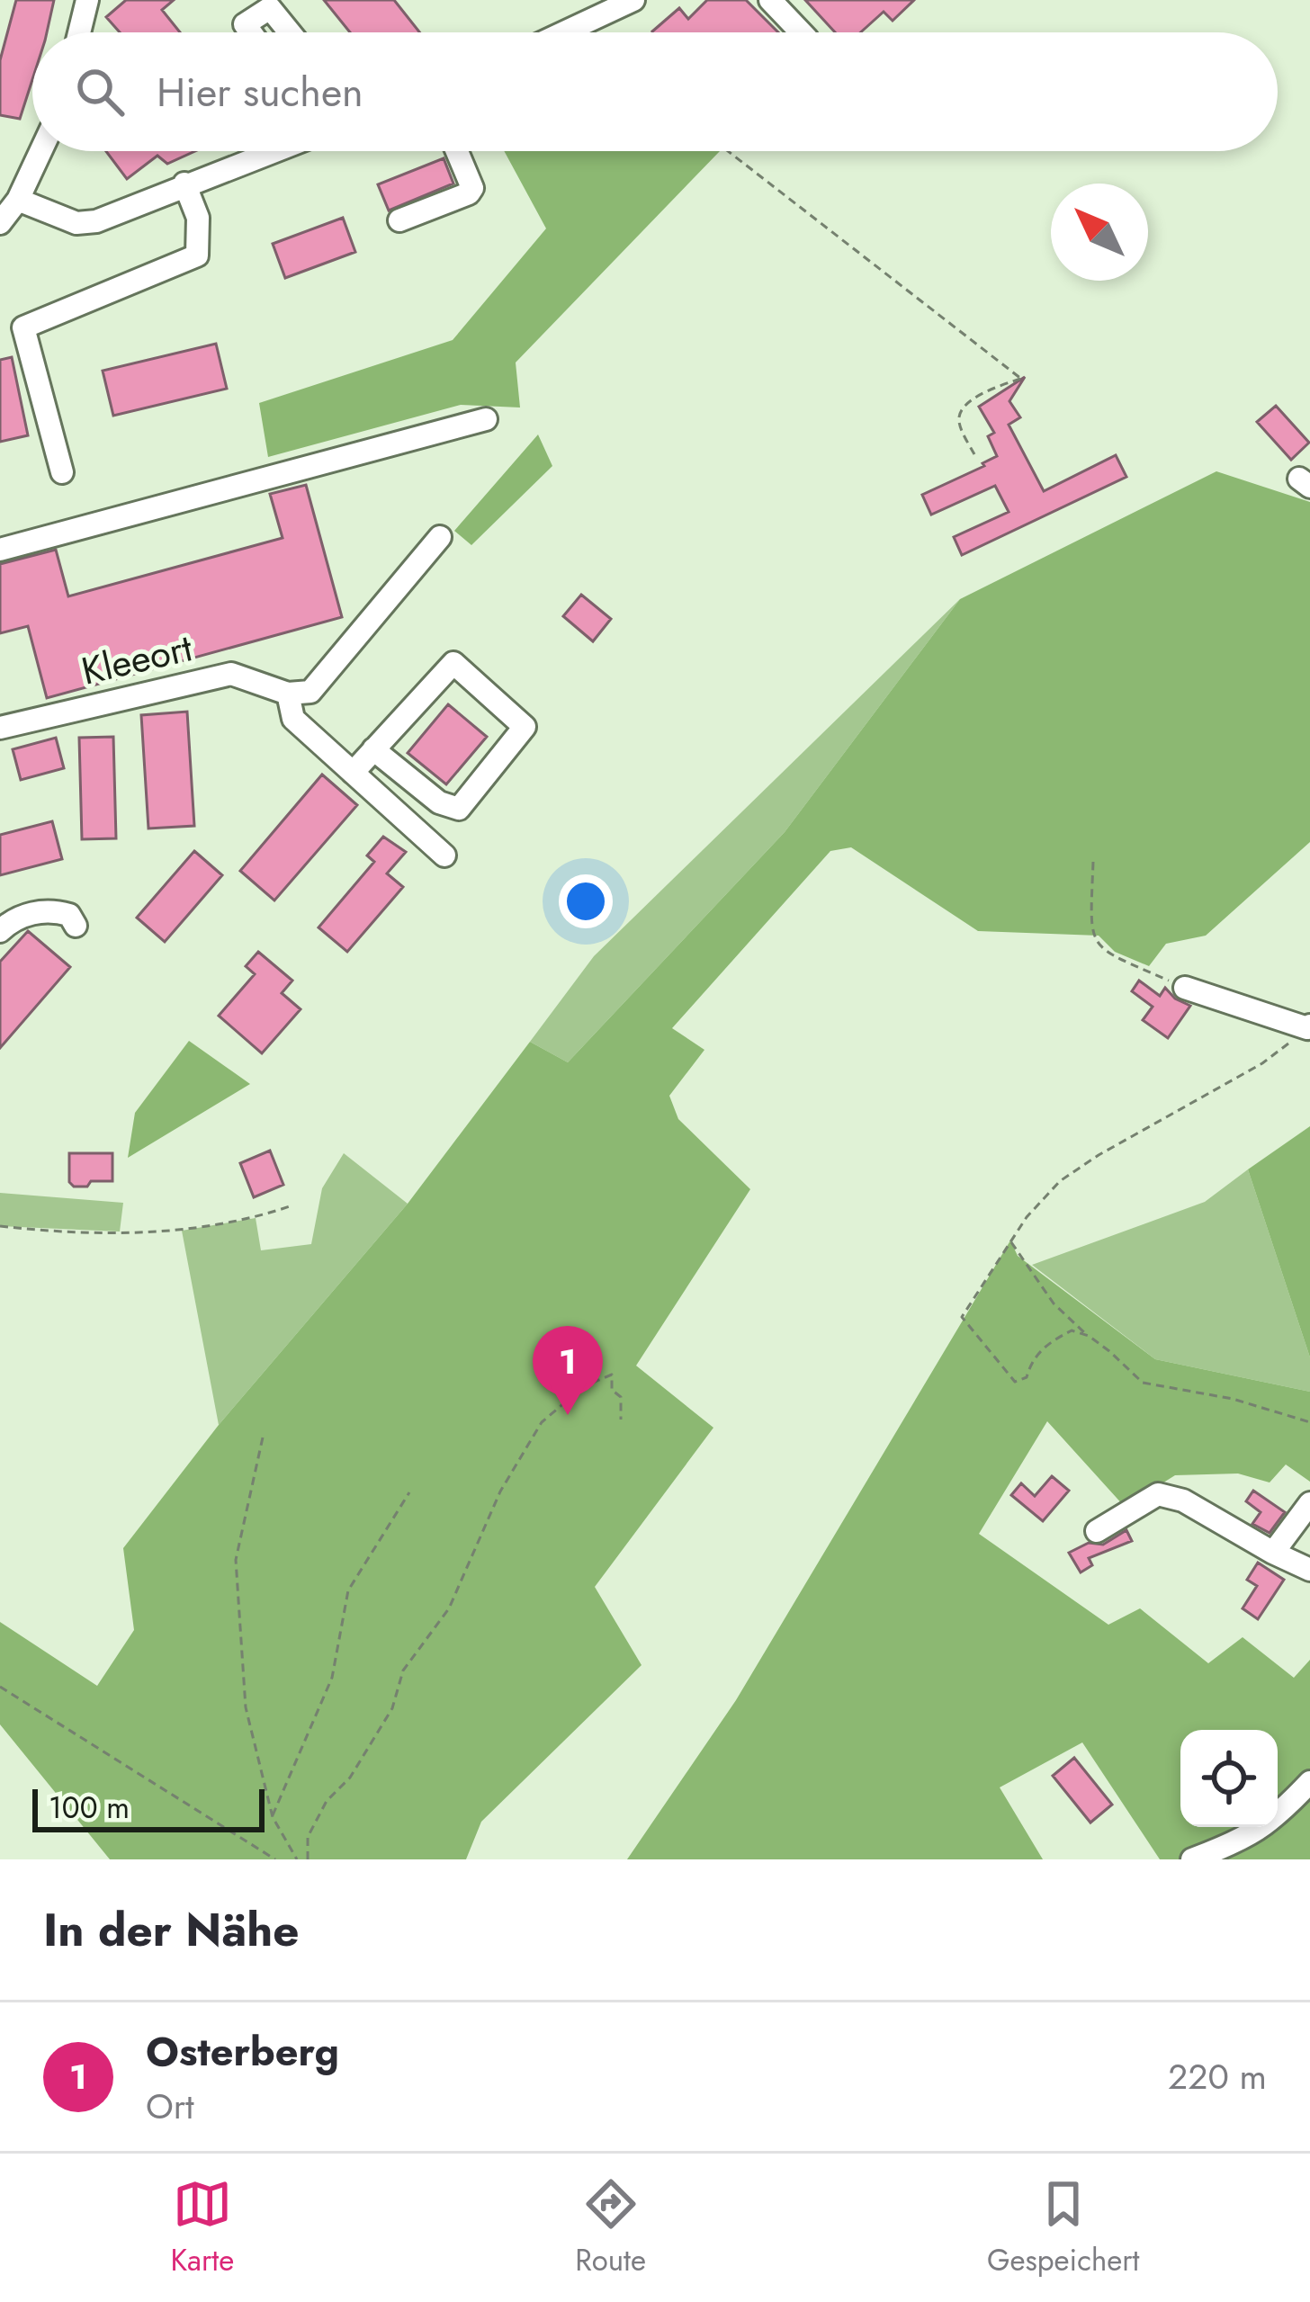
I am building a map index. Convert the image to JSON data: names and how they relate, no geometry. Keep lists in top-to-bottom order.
{
  "streets": {
    "street": ["Kleeort"]
  },
  "scale_bar": "100 m",
  "north": "top left",
  "page": {
    "search": "Hier suchen",
    "pins": "1",
    "scale": "100 m",
    "heading": "In der Nähe",
    "list": [
      {
        "mark": "1",
        "name": "Osterberg",
        "note": "Ort",
        "value": "220 m"
      }
    ],
    "nav": ["Karte", "Route", "Gespeichert"]
  }
}
